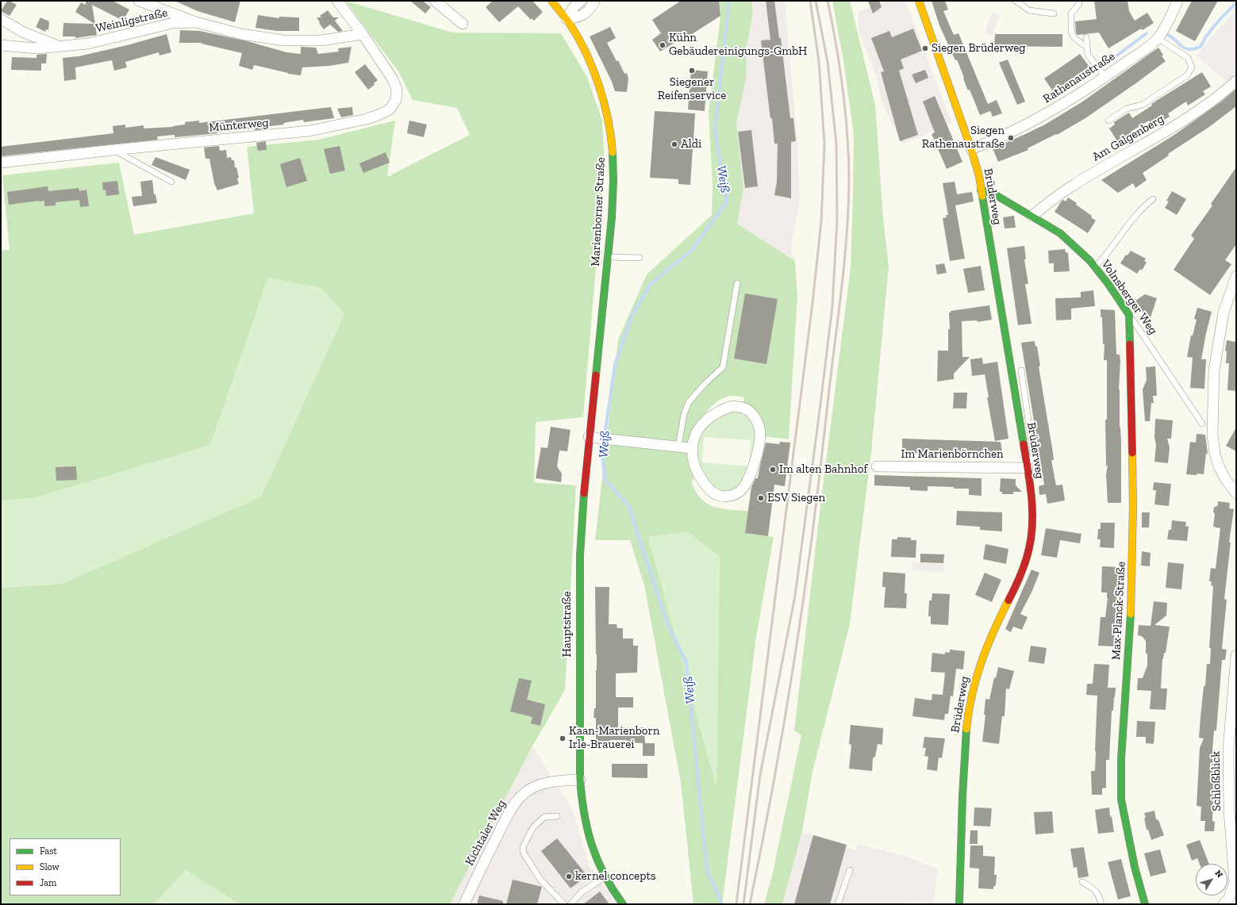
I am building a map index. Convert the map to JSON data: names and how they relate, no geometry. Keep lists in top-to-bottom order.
{
  "streets": {
    "street": [
      "Weinligstraße",
      "Rathenaustraße",
      "Münterweg",
      "Am Galgenberg",
      "Brüderweg",
      "Marienborner Straße",
      "Volnsberger Weg",
      "Im Marienbörnchen",
      "Max-Planck-Straße",
      "Hauptstraße",
      "Schloßblick",
      "Kichtaler Weg"
    ]
  },
  "crossings": [
    ["Weinligstraße", "Münterweg"],
    ["Rathenaustraße", "Brüderweg"],
    ["Am Galgenberg", "Volnsberger Weg"],
    ["Brüderweg", "Volnsberger Weg"],
    ["Brüderweg", "Im Marienbörnchen"],
    ["Marienborner Straße", "Hauptstraße"],
    ["Volnsberger Weg", "Max-Planck-Straße"],
    ["Hauptstraße", "Kichtaler Weg"]
  ],
  "water": ["Weiß"],
  "places": [
    "Kühn Gebäudereinigungs-GmbH",
    "Siegen Brüderweg",
    "Siegener Reifenservice",
    "Siegen Rathenaustraße",
    "Aldi",
    "Im alten Bahnhof",
    "ESV Siegen",
    "Kaan-Marienborn Irle-Brauerei",
    "kernel concepts"
  ],
  "legend": ["Fast", "Slow", "Jam"],
  "north": "top right"
}
